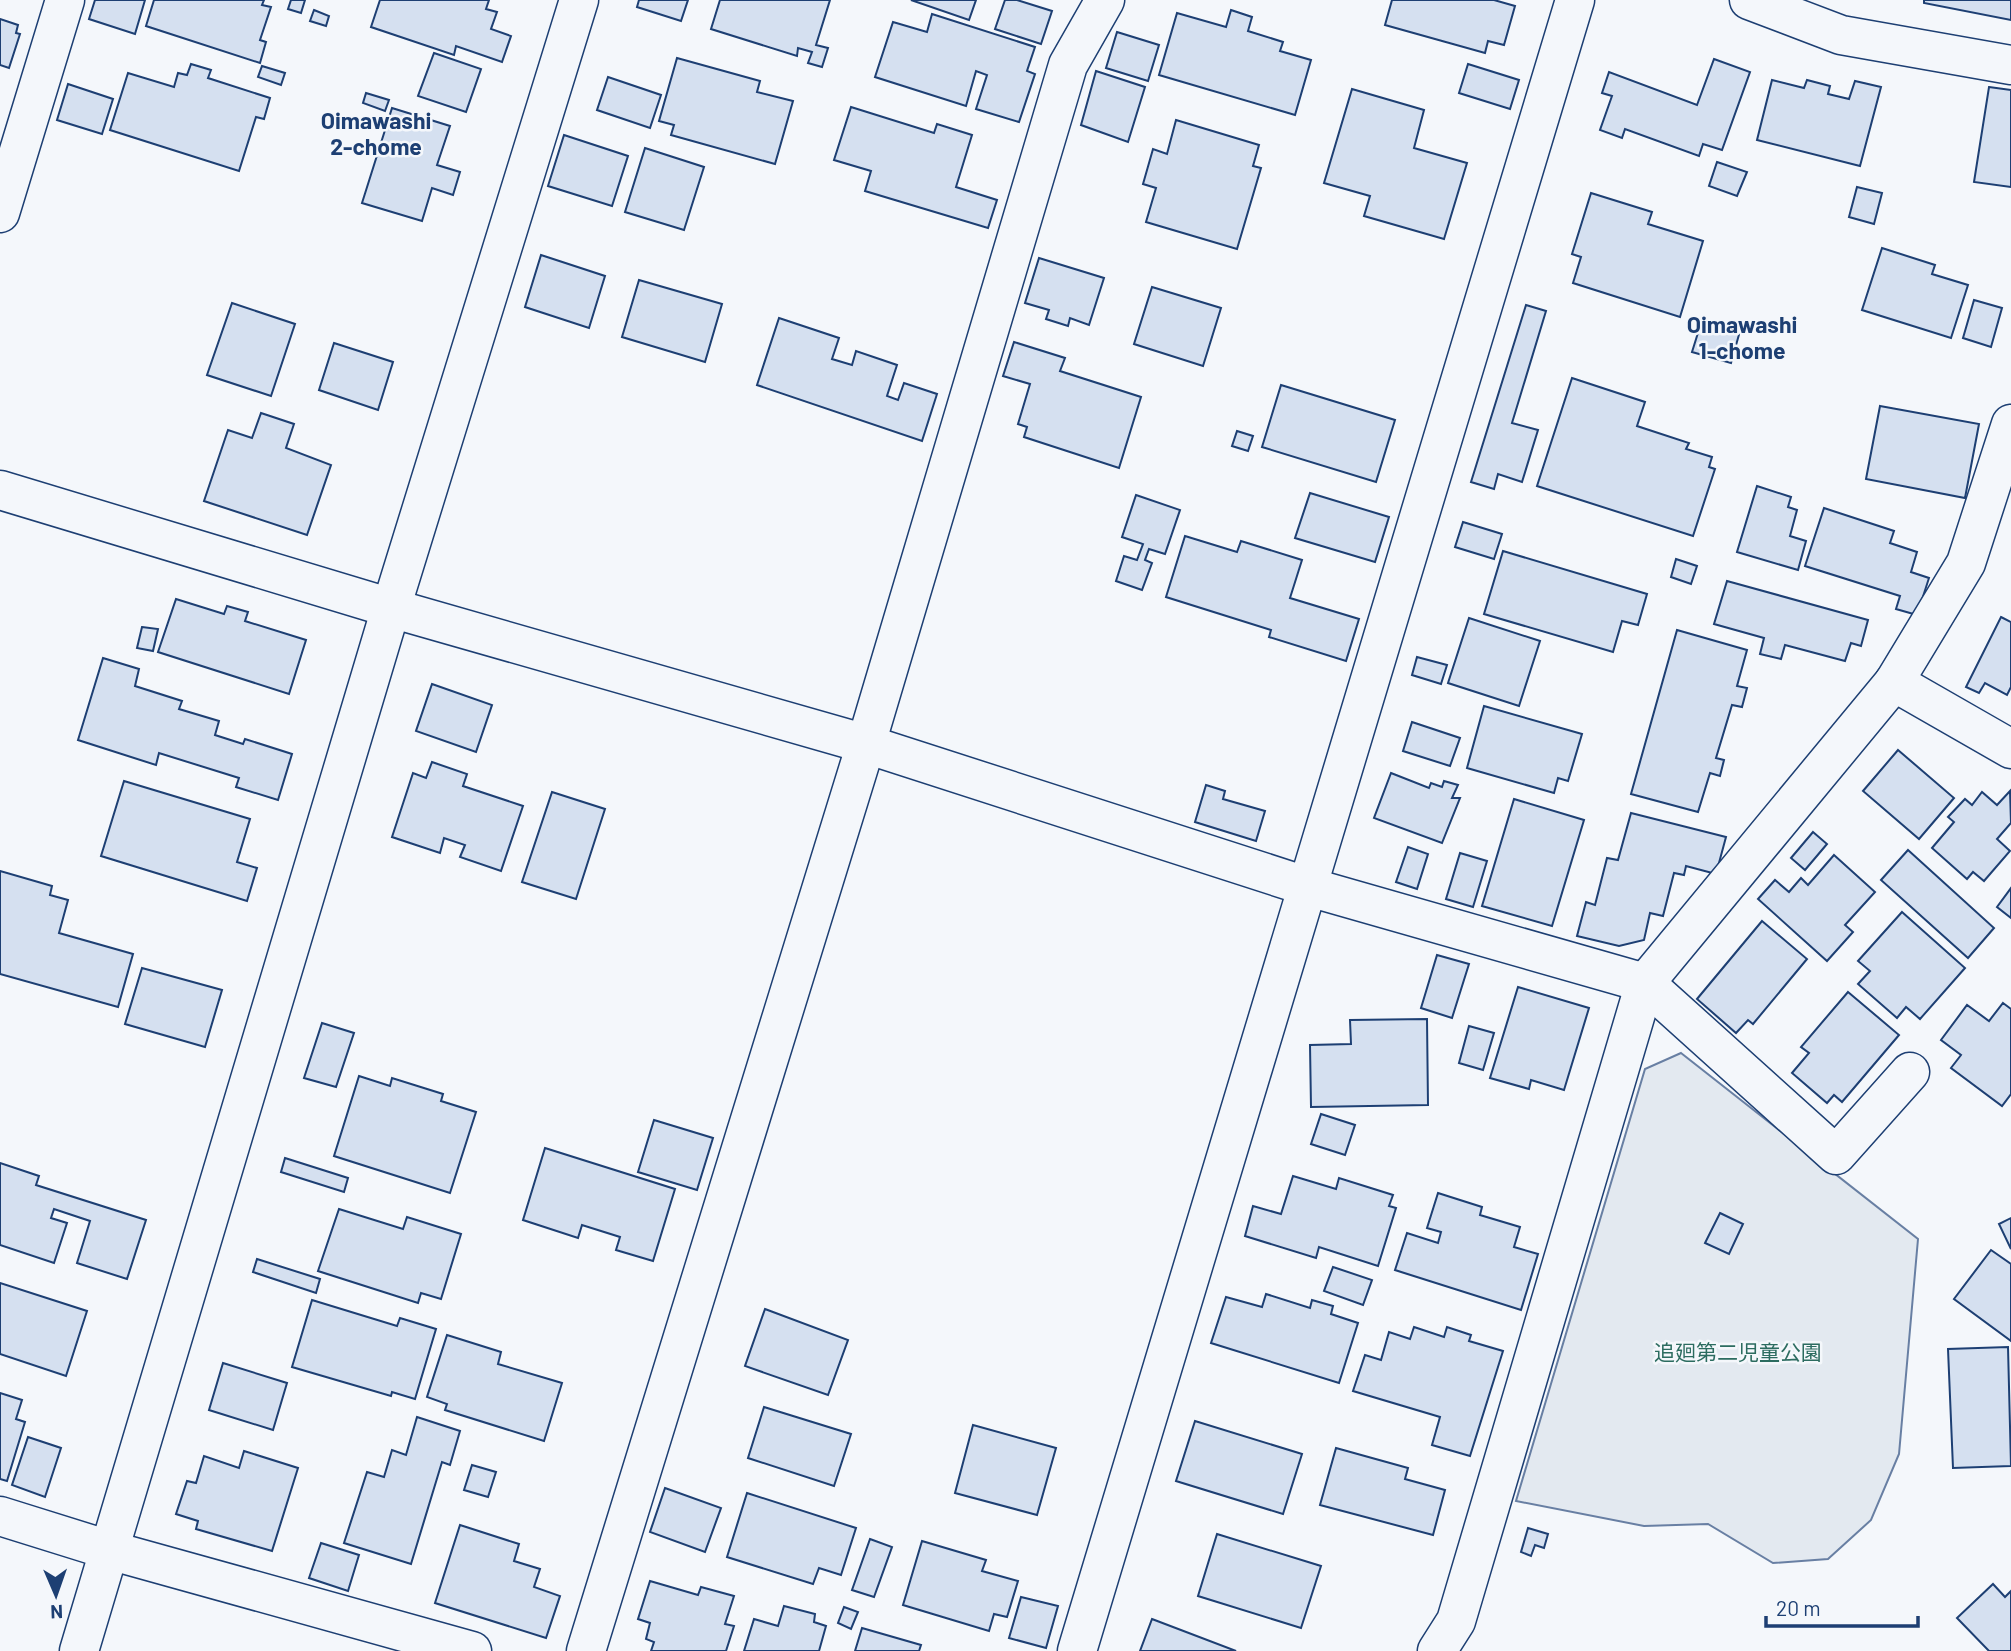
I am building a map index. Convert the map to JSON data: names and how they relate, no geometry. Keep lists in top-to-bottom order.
{
  "districts": ["Oimawashi 2-chome", "Oimawashi 1-chome"],
  "parks": ["追廻第二児童公園"],
  "scale_bar": "20 m",
  "north": "bottom"
}
